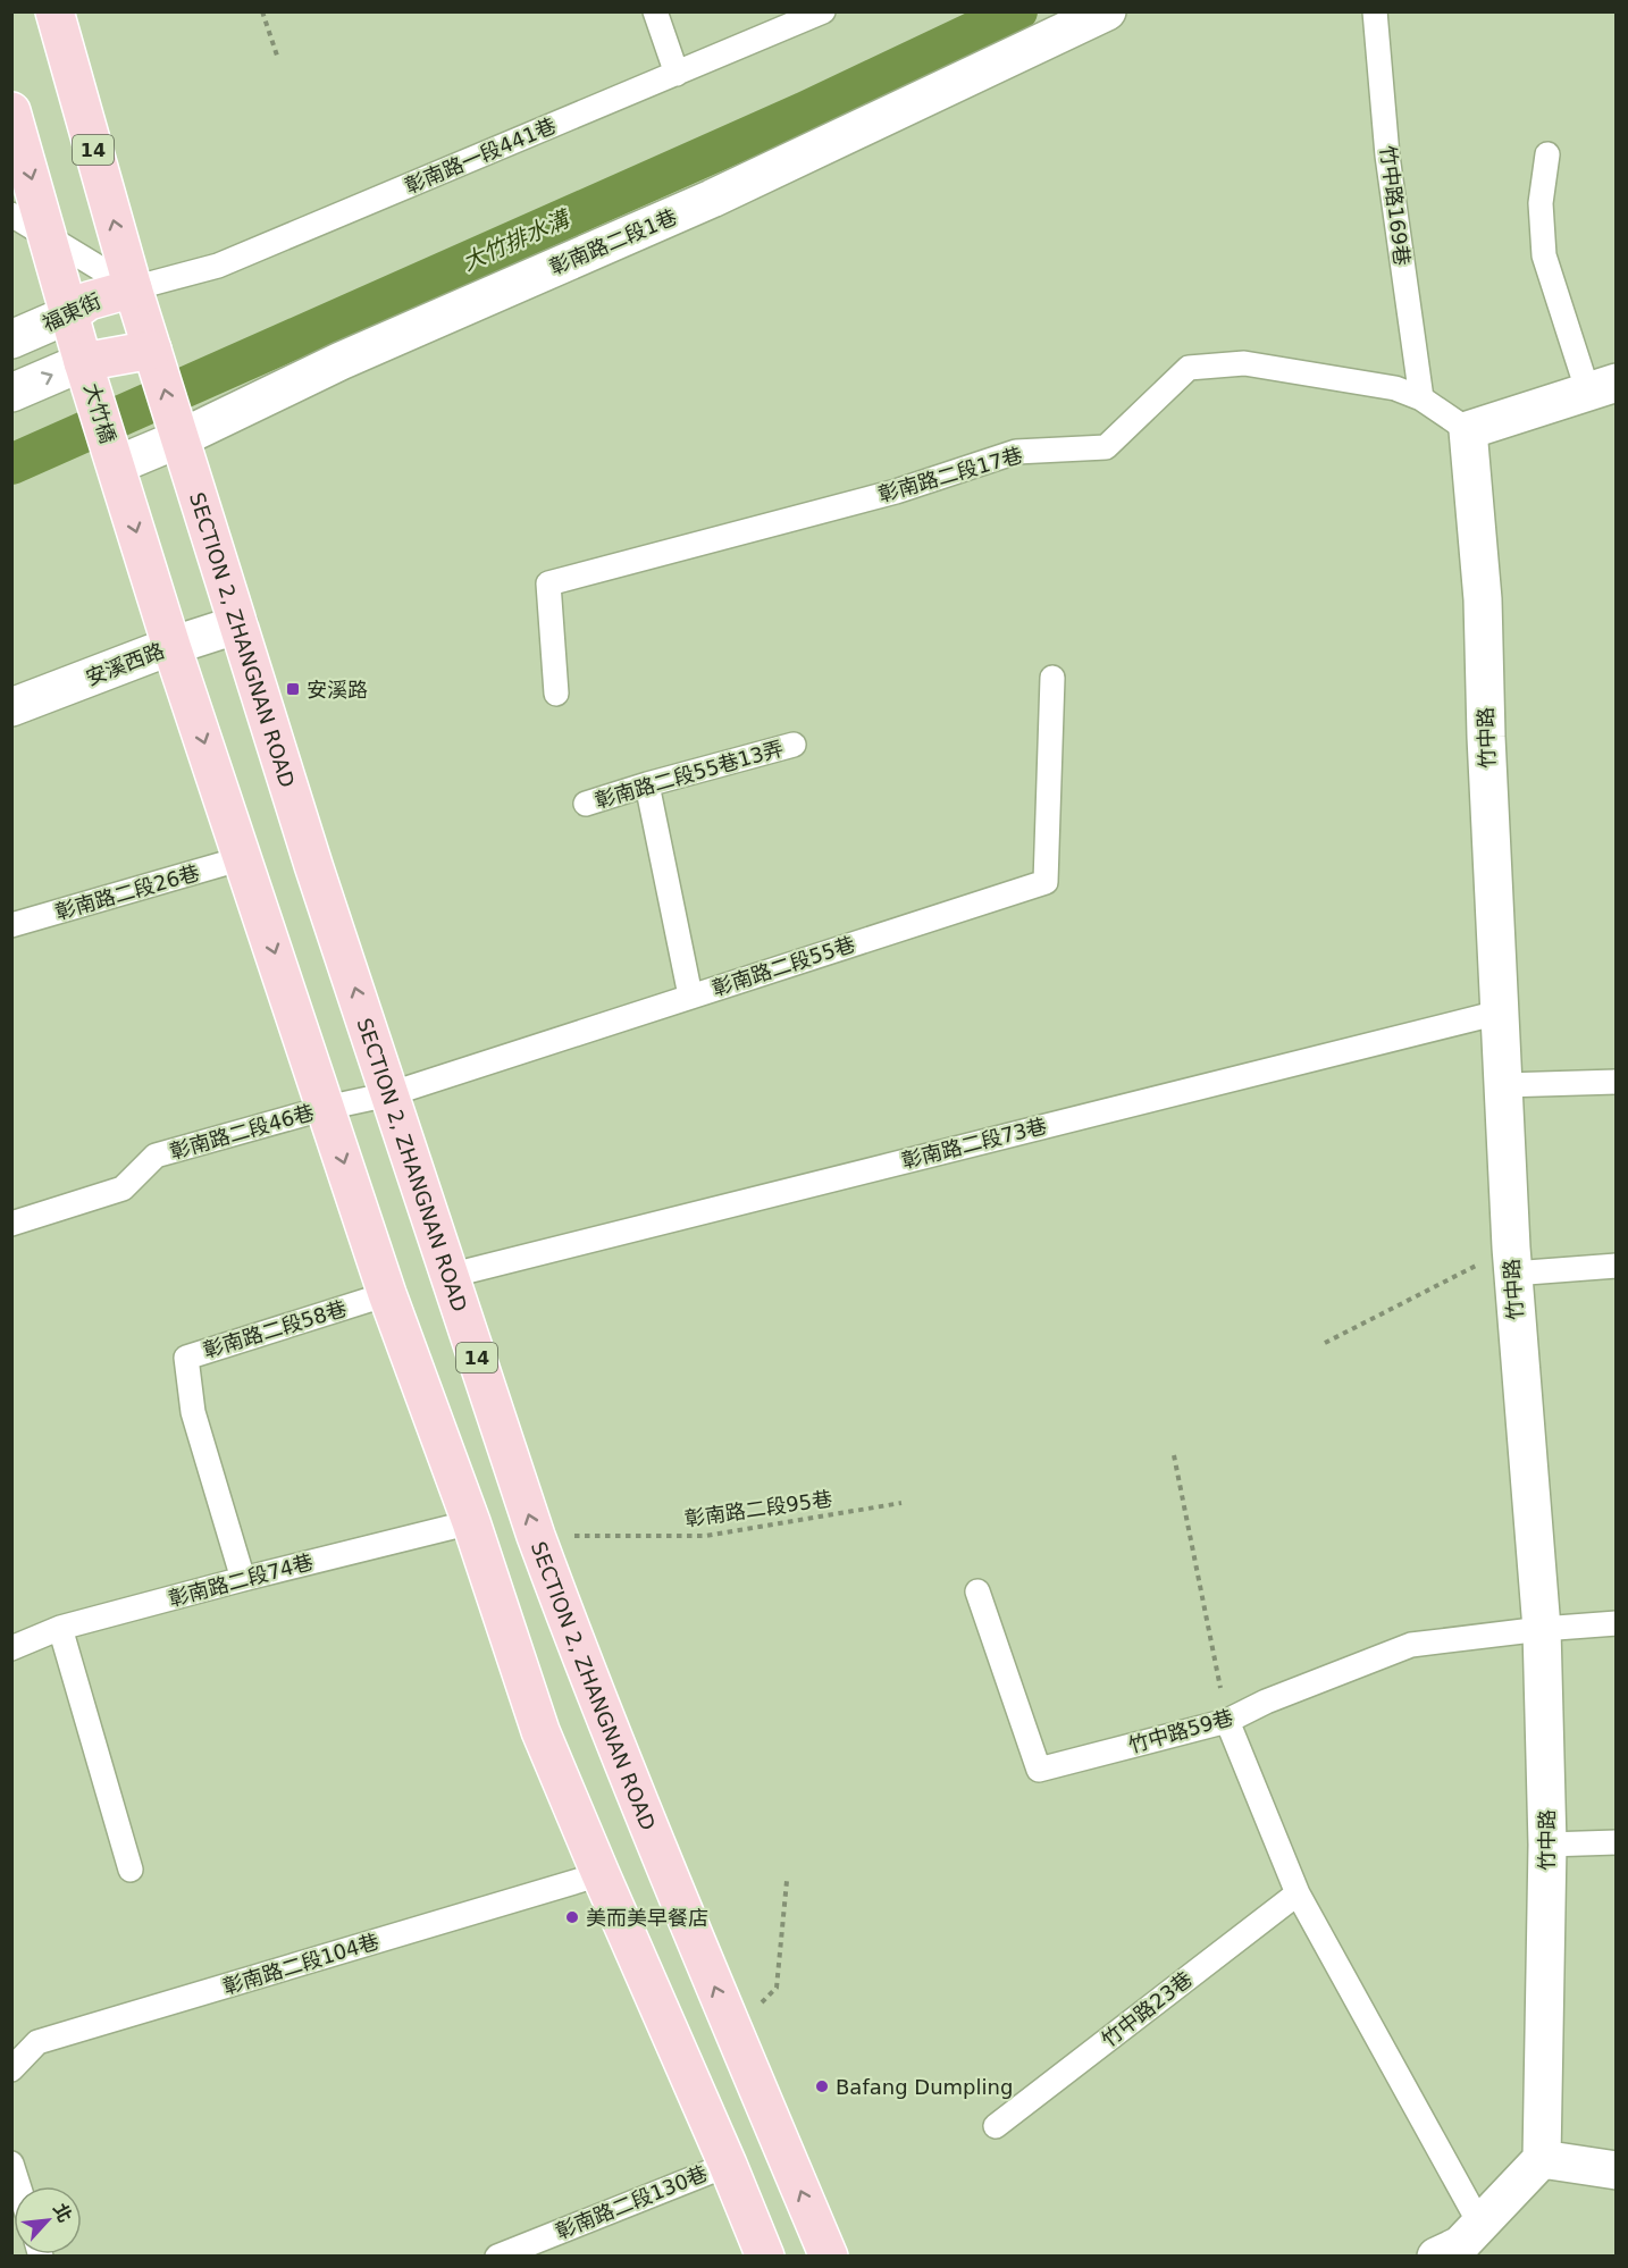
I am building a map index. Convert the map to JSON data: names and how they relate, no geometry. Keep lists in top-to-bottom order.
{
  "streets": {
    "main road": [
      "14",
      "福東街",
      "大竹橋",
      "SECTION 2, ZHANGNAN ROAD"
    ],
    "street": ["彰南路二段1巷", "安溪西路", "竹中路"],
    "lane": [
      "彰南路一段441巷",
      "竹中路169巷",
      "彰南路二段17巷",
      "彰南路二段55巷13弄",
      "彰南路二段26巷",
      "彰南路二段55巷",
      "彰南路二段46巷",
      "彰南路二段73巷",
      "彰南路二段58巷",
      "彰南路二段74巷",
      "竹中路59巷",
      "彰南路二段104巷",
      "竹中路23巷",
      "彰南路二段130巷"
    ],
    "path": ["彰南路二段95巷"]
  },
  "crossings": [
    ["14", "彰南路一段441巷"],
    ["14", "彰南路二段1巷"],
    ["14", "福東街"],
    ["14", "SECTION 2, ZHANGNAN ROAD"],
    ["彰南路一段441巷", "福東街"],
    ["竹中路169巷", "彰南路二段17巷"],
    ["彰南路二段1巷", "大竹橋"],
    ["彰南路二段1巷", "SECTION 2, ZHANGNAN ROAD"],
    ["福東街", "大竹橋"],
    ["彰南路二段17巷", "竹中路"],
    ["SECTION 2, ZHANGNAN ROAD", "安溪西路"],
    ["SECTION 2, ZHANGNAN ROAD", "彰南路二段55巷"],
    ["SECTION 2, ZHANGNAN ROAD", "彰南路二段73巷"],
    ["SECTION 2, ZHANGNAN ROAD", "彰南路二段95巷"],
    ["竹中路", "彰南路二段73巷"],
    ["竹中路", "竹中路59巷"],
    ["彰南路二段55巷", "彰南路二段46巷"],
    ["彰南路二段58巷", "彰南路二段74巷"]
  ],
  "water": ["大竹排水溝"],
  "places": {
    "transit": ["安溪路"],
    "other": ["美而美早餐店", "Bafang Dumpling"]
  },
  "north": "top right"
}
